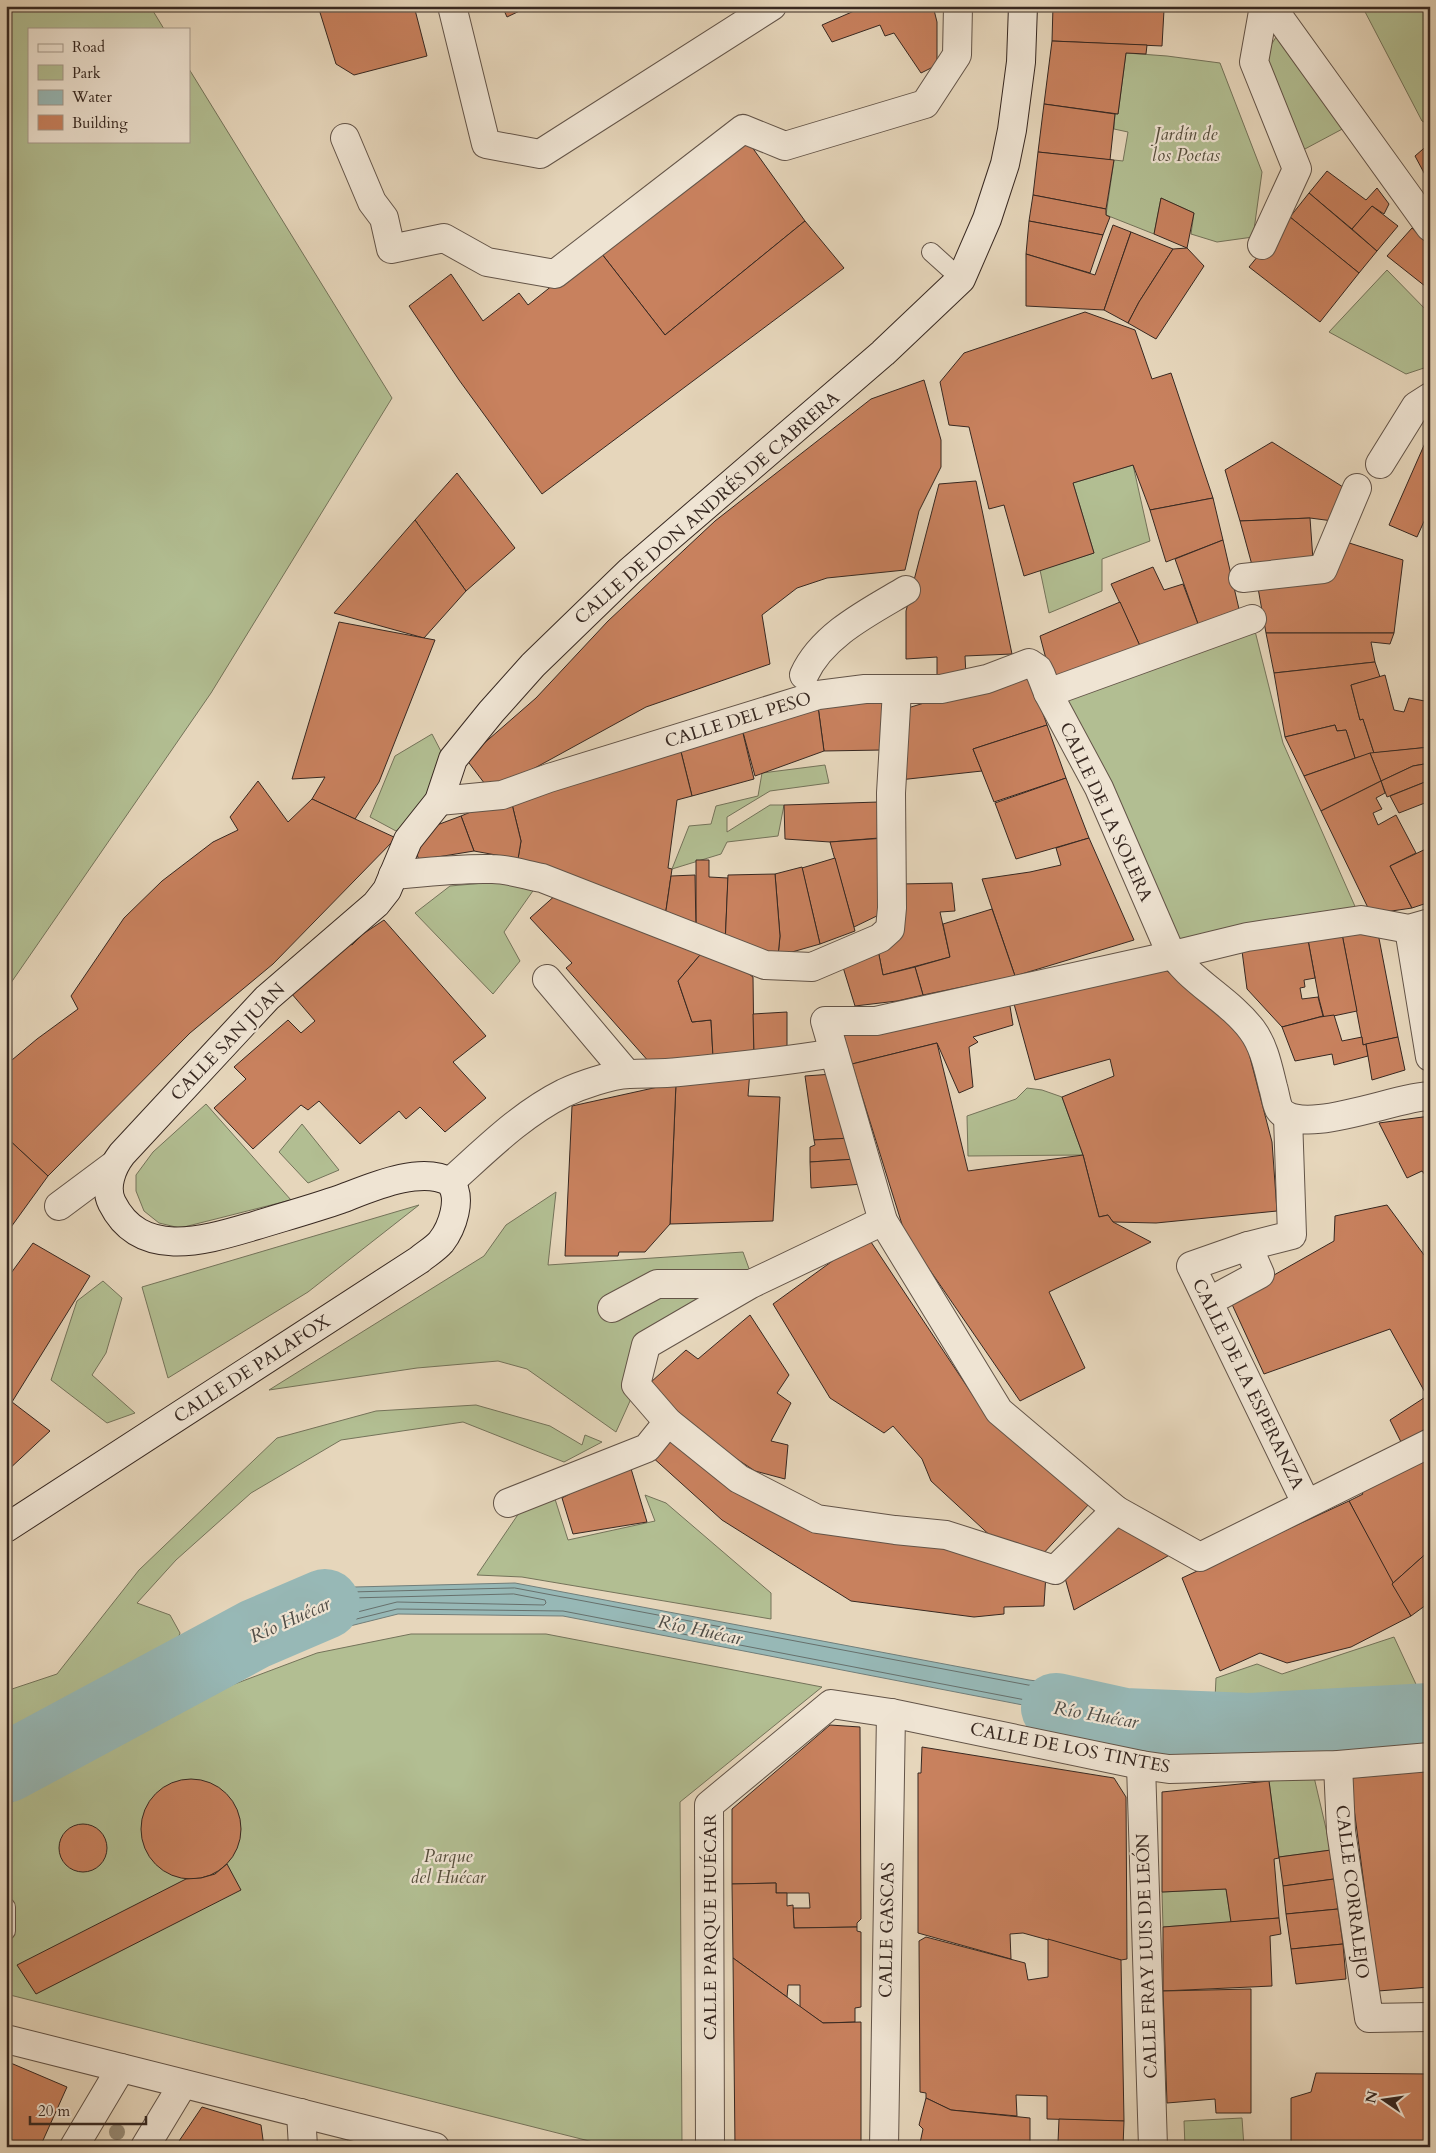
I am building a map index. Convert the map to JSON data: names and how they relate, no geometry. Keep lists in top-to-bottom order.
{
  "streets": {
    "street": [
      "CALLE DE DON ANDRÉS DE CABRERA",
      "CALLE DEL PESO",
      "CALLE DE LA SOLERA",
      "CALLE SAN JUAN",
      "CALLE DE PALAFOX",
      "CALLE DE LA ESPERANZA",
      "CALLE DE LOS TINTES",
      "CALLE CORRALEJO",
      "CALLE PARQUE HUÉCAR",
      "CALLE GASCAS",
      "CALLE FRAY LUIS DE LEÓN"
    ]
  },
  "crossings": [
    ["CALLE DE DON ANDRÉS DE CABRERA", "CALLE DEL PESO"],
    ["CALLE DE DON ANDRÉS DE CABRERA", "CALLE SAN JUAN"],
    ["CALLE DEL PESO", "CALLE DE LA SOLERA"],
    ["CALLE DE LA SOLERA", "CALLE DE LA ESPERANZA"],
    ["CALLE DE LOS TINTES", "CALLE CORRALEJO"],
    ["CALLE DE LOS TINTES", "CALLE PARQUE HUÉCAR"],
    ["CALLE DE LOS TINTES", "CALLE GASCAS"],
    ["CALLE DE LOS TINTES", "CALLE FRAY LUIS DE LEÓN"],
    ["CALLE PARQUE HUÉCAR", "CALLE GASCAS"]
  ],
  "water": ["Río Huécar"],
  "parks": ["Jardín de los Poetas", "Parque del Huécar"],
  "legend": [
    "Road",
    "Park",
    "Water",
    "Building"
  ],
  "scale_bar": "20 m",
  "north": "left"
}
